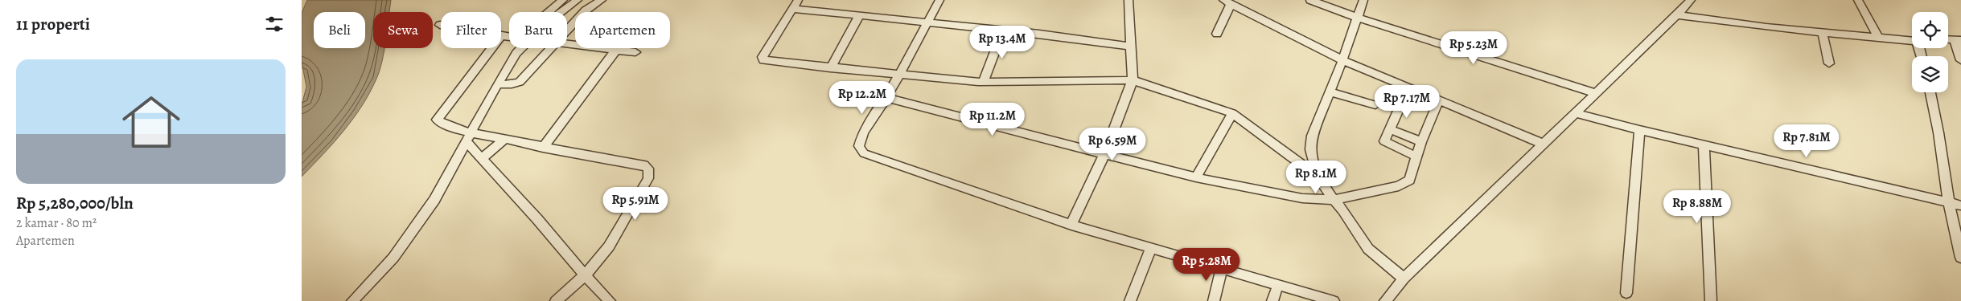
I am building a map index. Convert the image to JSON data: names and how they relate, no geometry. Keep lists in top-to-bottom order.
{
  "page": {
    "heading": "11 properti",
    "chip": [
      "Beli",
      "Sewa",
      "Filter",
      "Baru",
      "Apartemen"
    ],
    "price": [
      "Rp 13.4M",
      "Rp 5.23M",
      "Rp 12.2M",
      "Rp 7.17M",
      "Rp 11.2M",
      "Rp 7.81M",
      "Rp 6.59M",
      "Rp 8.1M",
      "Rp 5.91M",
      "Rp 8.88M",
      "Rp 5.28M"
    ],
    "list": [
      {
        "name": "Rp 5,280,000/bln",
        "note": "2 kamar · 80 m² · Apartemen"
      }
    ]
  }
}
